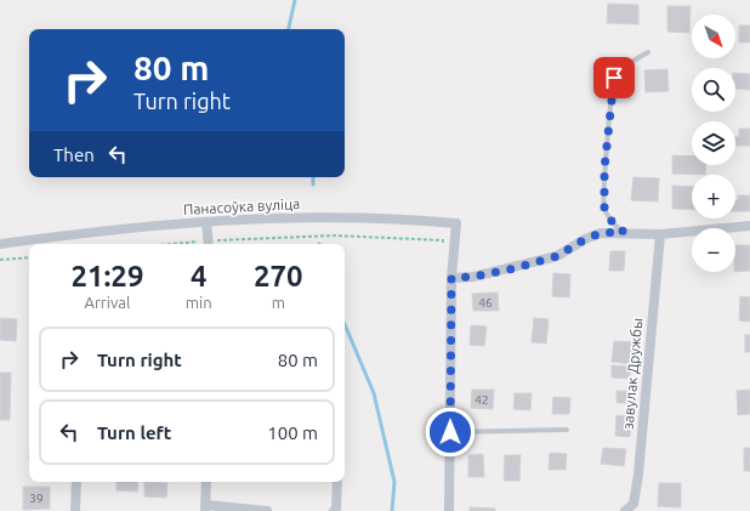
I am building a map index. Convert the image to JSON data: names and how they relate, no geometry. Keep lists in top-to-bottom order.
{
  "streets": {
    "street": ["Панасоўка вуліца", "завулак Дружбы"]
  },
  "house_numbers": ["46", "42", "39"],
  "north": "bottom right",
  "page": {
    "map_buttons": ["+", "−"],
    "turn": ["80 m", "Turn right"],
    "then": "Then",
    "eta": [
      "21:29",
      "Arrival",
      "4",
      "min",
      "270",
      "m"
    ],
    "list": [
      {
        "name": "Turn right",
        "value": "80 m"
      },
      {
        "name": "Turn left",
        "value": "100 m"
      }
    ]
  }
}
